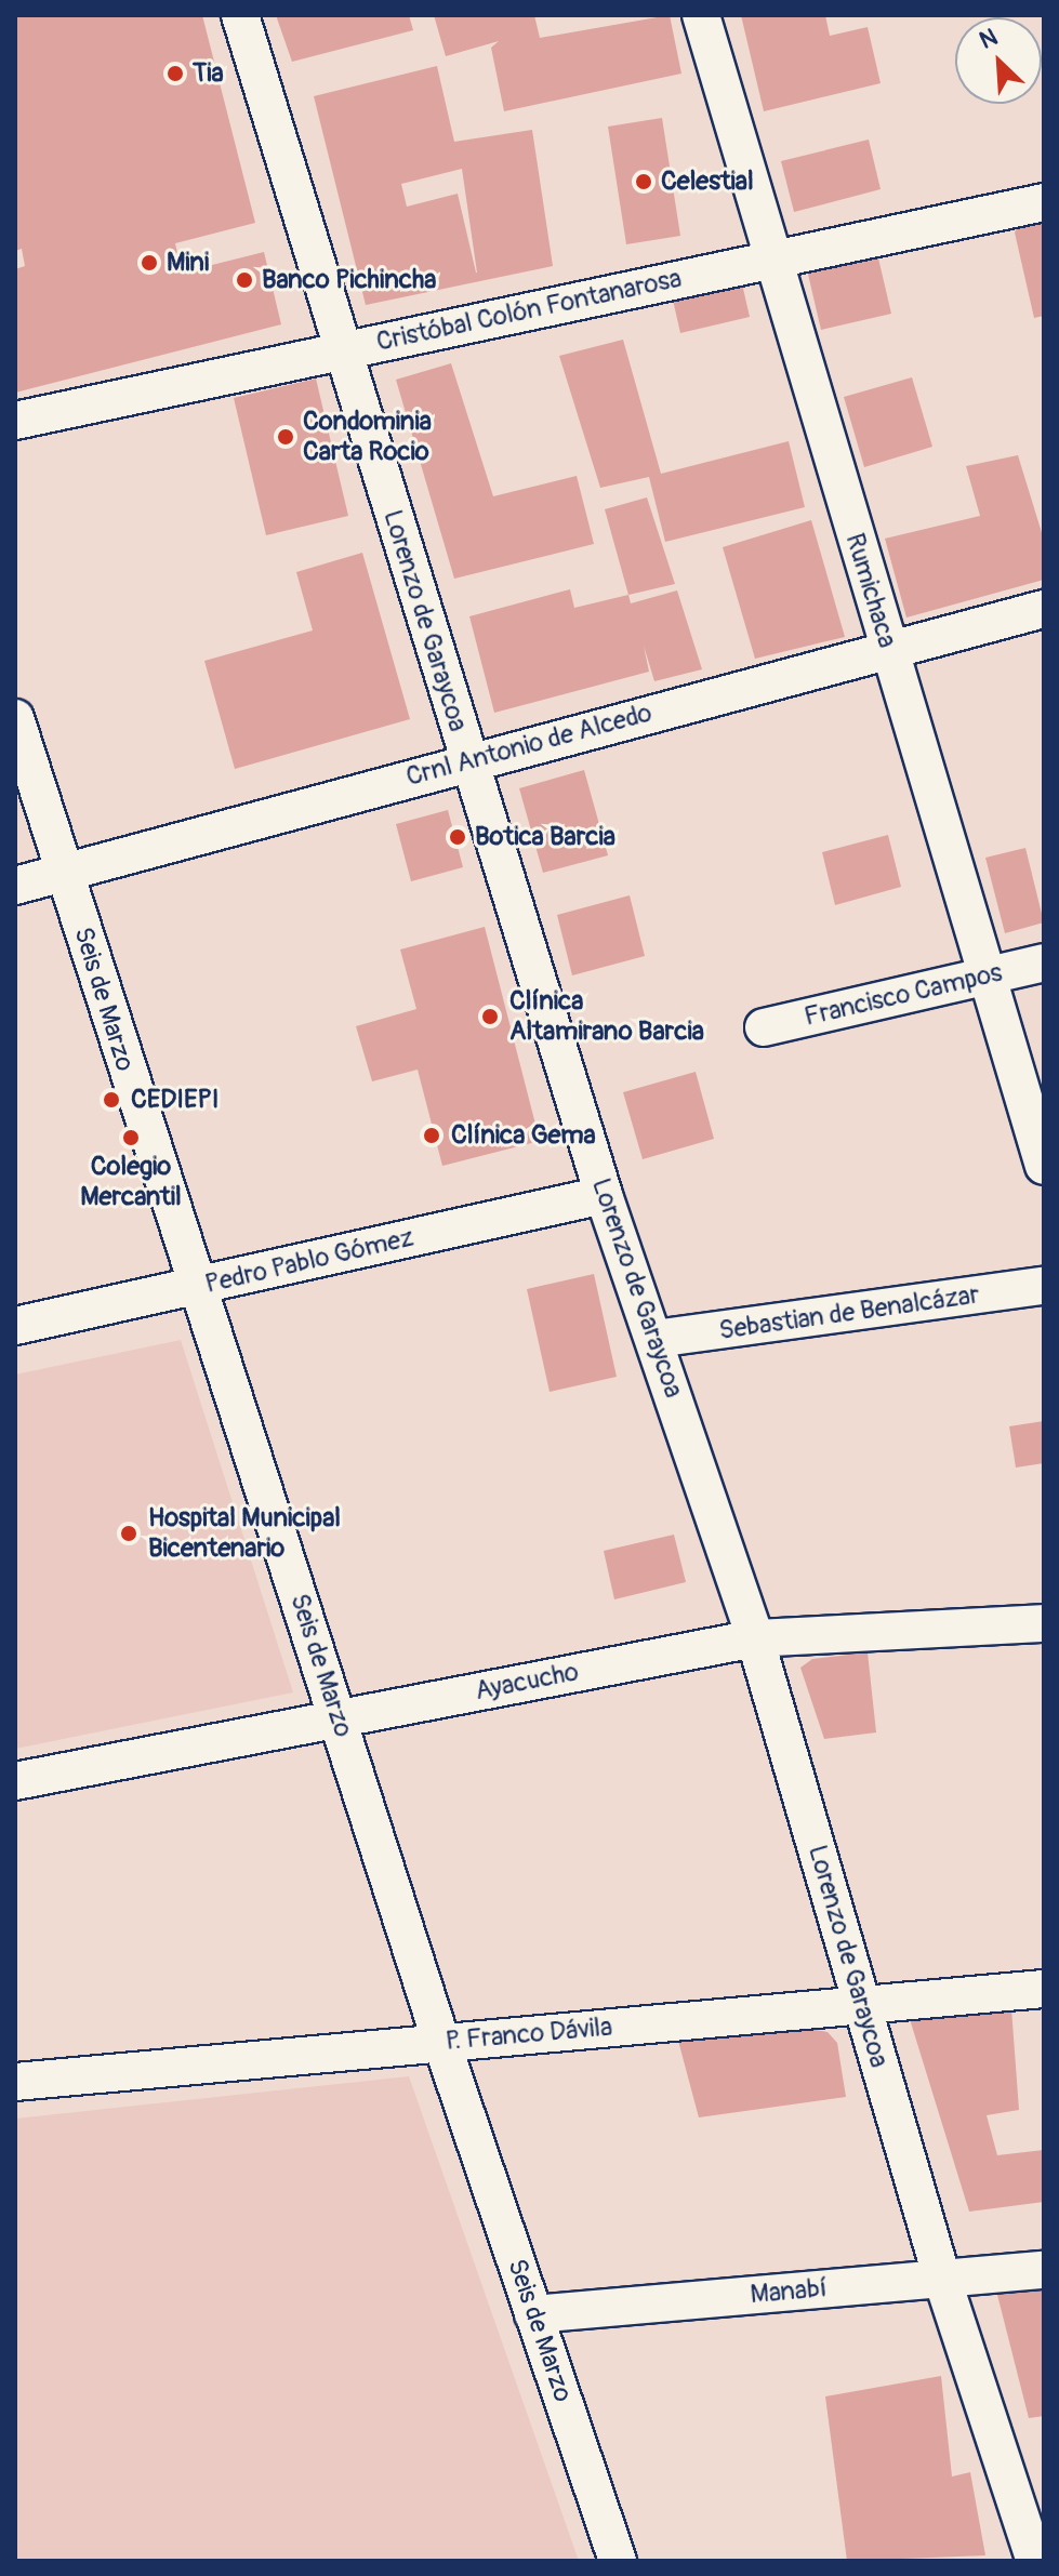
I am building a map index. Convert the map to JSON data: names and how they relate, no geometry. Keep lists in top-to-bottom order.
{
  "streets": {
    "street": [
      "Cristóbal Colón Fontanarosa",
      "Rumichaca",
      "Lorenzo de Garaycoa",
      "Crnl Antonio de Alcedo",
      "Francisco Campos",
      "Seis de Marzo",
      "Pedro Pablo Gómez",
      "Sebastian de Benalcázar",
      "Ayacucho",
      "P. Franco Dávila",
      "Manabí"
    ]
  },
  "crossings": [
    ["Cristóbal Colón Fontanarosa", "Rumichaca"],
    ["Cristóbal Colón Fontanarosa", "Lorenzo de Garaycoa"],
    ["Rumichaca", "Crnl Antonio de Alcedo"],
    ["Rumichaca", "Francisco Campos"],
    ["Lorenzo de Garaycoa", "Crnl Antonio de Alcedo"],
    ["Lorenzo de Garaycoa", "Pedro Pablo Gómez"],
    ["Lorenzo de Garaycoa", "Sebastian de Benalcázar"],
    ["Lorenzo de Garaycoa", "Ayacucho"],
    ["Lorenzo de Garaycoa", "P. Franco Dávila"],
    ["Lorenzo de Garaycoa", "Manabí"],
    ["Crnl Antonio de Alcedo", "Seis de Marzo"],
    ["Seis de Marzo", "Pedro Pablo Gómez"],
    ["Seis de Marzo", "Ayacucho"],
    ["Seis de Marzo", "P. Franco Dávila"],
    ["Seis de Marzo", "Manabí"]
  ],
  "places": [
    "Tia",
    "Celestial",
    "Mini",
    "Banco Pichincha",
    "Condominia Carta Rocio",
    "Botica Barcia",
    "Clínica Altamirano Barcia",
    "CEDIEPI",
    "Clínica Gema",
    "Colegio Mercantil",
    "Hospital Municipal Bicentenario"
  ],
  "north": "top left"
}
